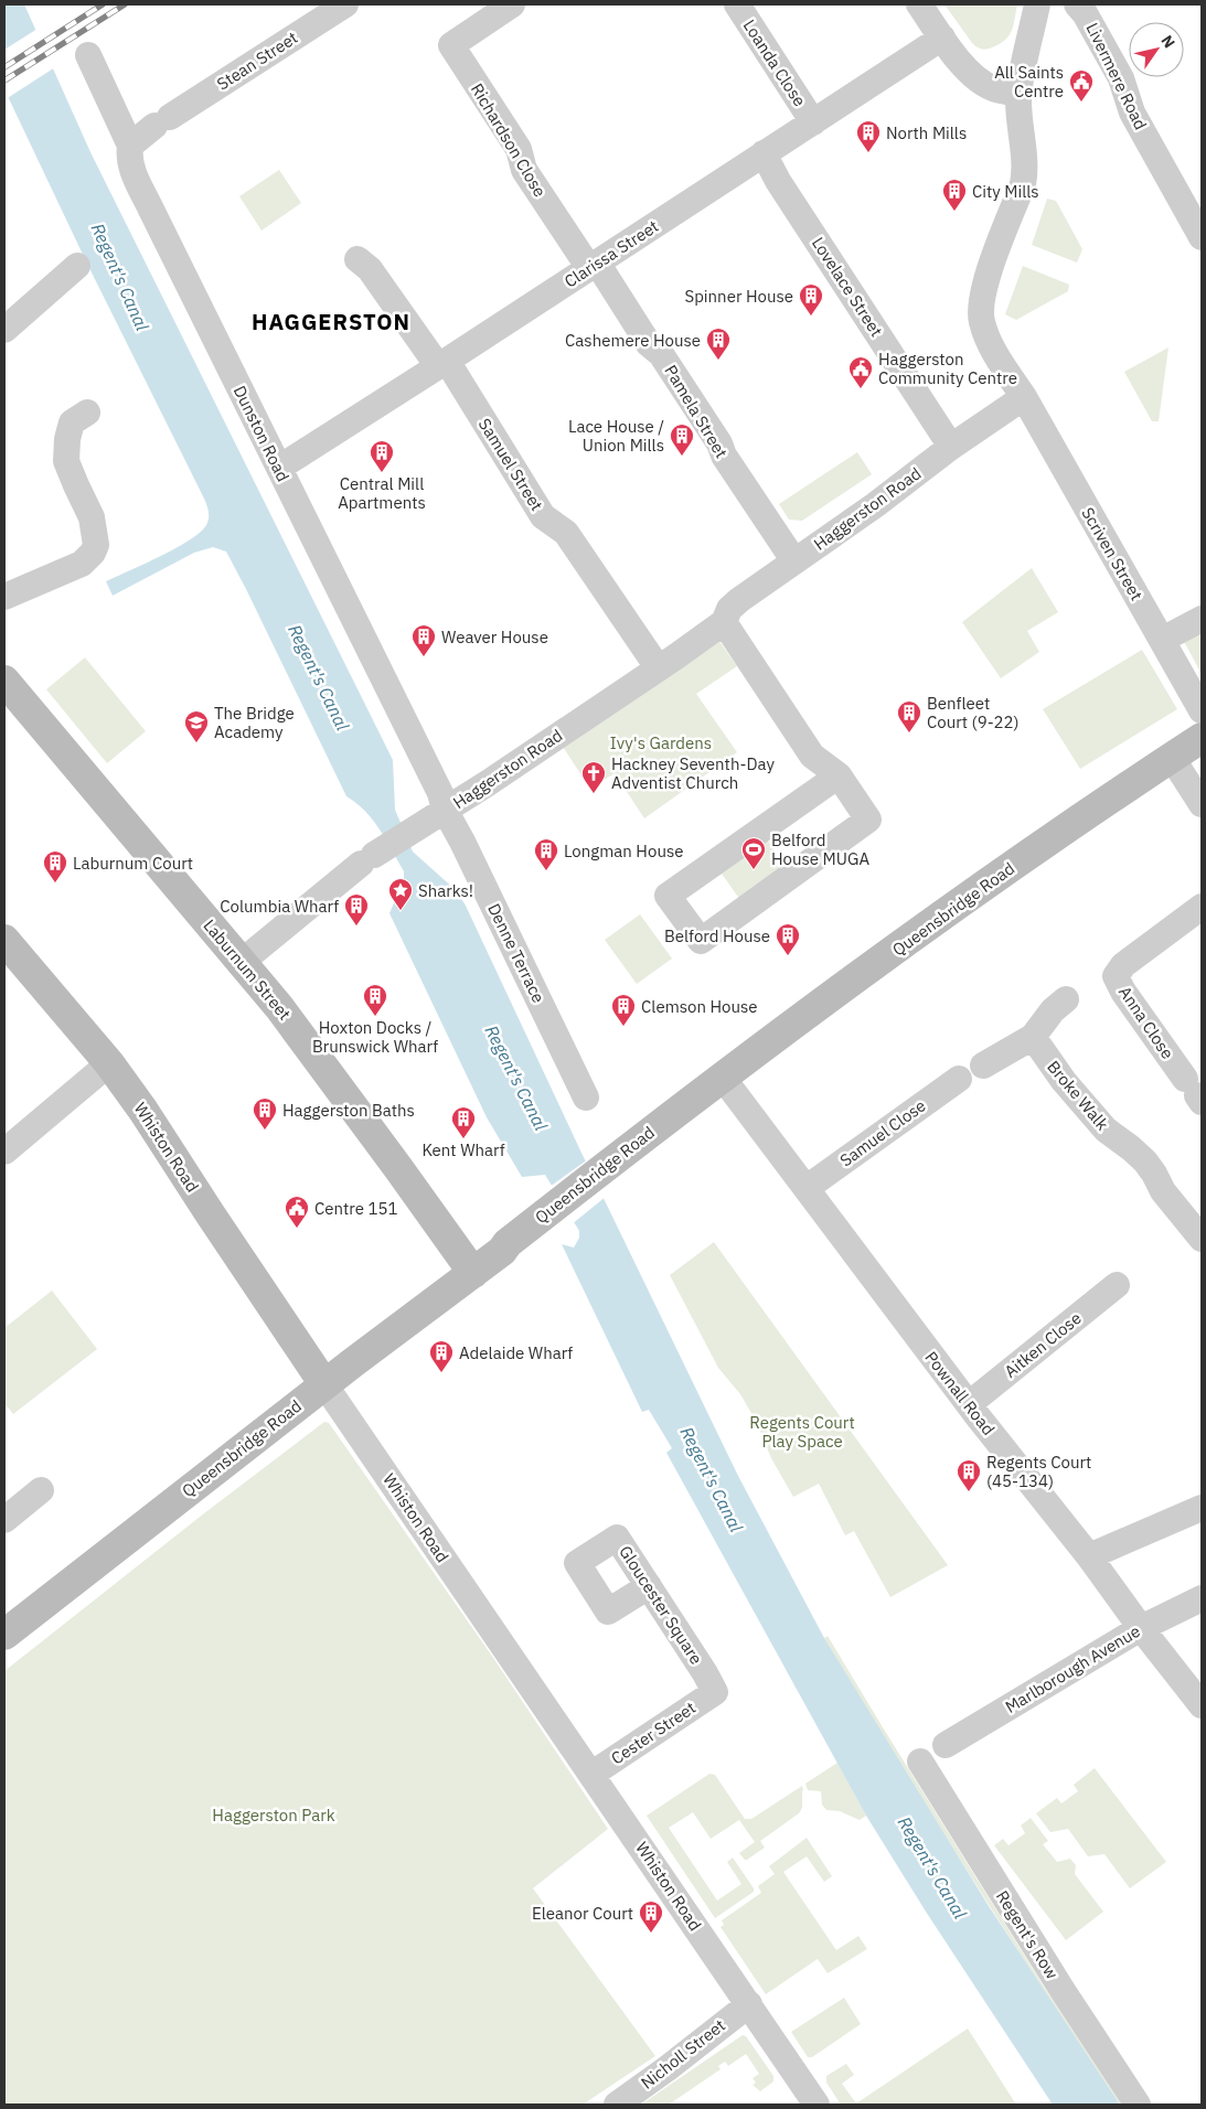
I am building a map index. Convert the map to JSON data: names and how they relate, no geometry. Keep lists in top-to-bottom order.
{
  "streets": {
    "main road": ["Queensbridge Road", "Laburnum Street", "Whiston Road"],
    "street": [
      "Stean Street",
      "Loanda Close",
      "Livermere Road",
      "Richardson Close",
      "Clarissa Street",
      "Lovelace Street",
      "Pamela Street",
      "Dunston Road",
      "Samuel Street",
      "Haggerston Road",
      "Scriven Street",
      "Denne Terrace",
      "Anna Close",
      "Broke Walk",
      "Samuel Close",
      "Aitken Close",
      "Pownall Road",
      "Gloucester Square",
      "Marlborough Avenue",
      "Cester Street",
      "Regent's Row",
      "Nicholl Street"
    ]
  },
  "crossings": [
    ["Stean Street", "Dunston Road"],
    ["Loanda Close", "Clarissa Street"],
    ["Richardson Close", "Clarissa Street"],
    ["Richardson Close", "Pamela Street"],
    ["Clarissa Street", "Lovelace Street"],
    ["Clarissa Street", "Pamela Street"],
    ["Clarissa Street", "Dunston Road"],
    ["Clarissa Street", "Samuel Street"],
    ["Lovelace Street", "Haggerston Road"],
    ["Pamela Street", "Haggerston Road"],
    ["Dunston Road", "Haggerston Road"],
    ["Dunston Road", "Denne Terrace"],
    ["Samuel Street", "Haggerston Road"],
    ["Haggerston Road", "Scriven Street"],
    ["Haggerston Road", "Denne Terrace"],
    ["Haggerston Road", "Laburnum Street"],
    ["Queensbridge Road", "Laburnum Street"],
    ["Queensbridge Road", "Whiston Road"],
    ["Queensbridge Road", "Pownall Road"],
    ["Samuel Close", "Pownall Road"],
    ["Whiston Road", "Cester Street"],
    ["Whiston Road", "Nicholl Street"],
    ["Aitken Close", "Pownall Road"],
    ["Pownall Road", "Marlborough Avenue"],
    ["Gloucester Square", "Cester Street"]
  ],
  "districts": ["HAGGERSTON"],
  "water": ["Regent's Canal"],
  "parks": ["Ivy's Gardens", "Regents Court Play Space", "Haggerston Park"],
  "places": {
    "public building": ["All Saints Centre", "Haggerston Community Centre", "Centre 151"],
    "building": [
      "North Mills",
      "City Mills",
      "Spinner House",
      "Cashemere House",
      "Lace House / Union Mills",
      "Central Mill Apartments",
      "Weaver House",
      "Benfleet Court (9-22)",
      "Longman House",
      "Laburnum Court",
      "Columbia Wharf",
      "Belford House",
      "Hoxton Docks / Brunswick Wharf",
      "Clemson House",
      "Haggerston Baths",
      "Kent Wharf",
      "Adelaide Wharf",
      "Regents Court (45-134)",
      "Eleanor Court"
    ],
    "school or university": ["The Bridge Academy"],
    "church": ["Hackney Seventh-Day Adventist Church"],
    "sports": ["Belford House MUGA"],
    "place": ["Sharks!"]
  },
  "north": "top right"
}
